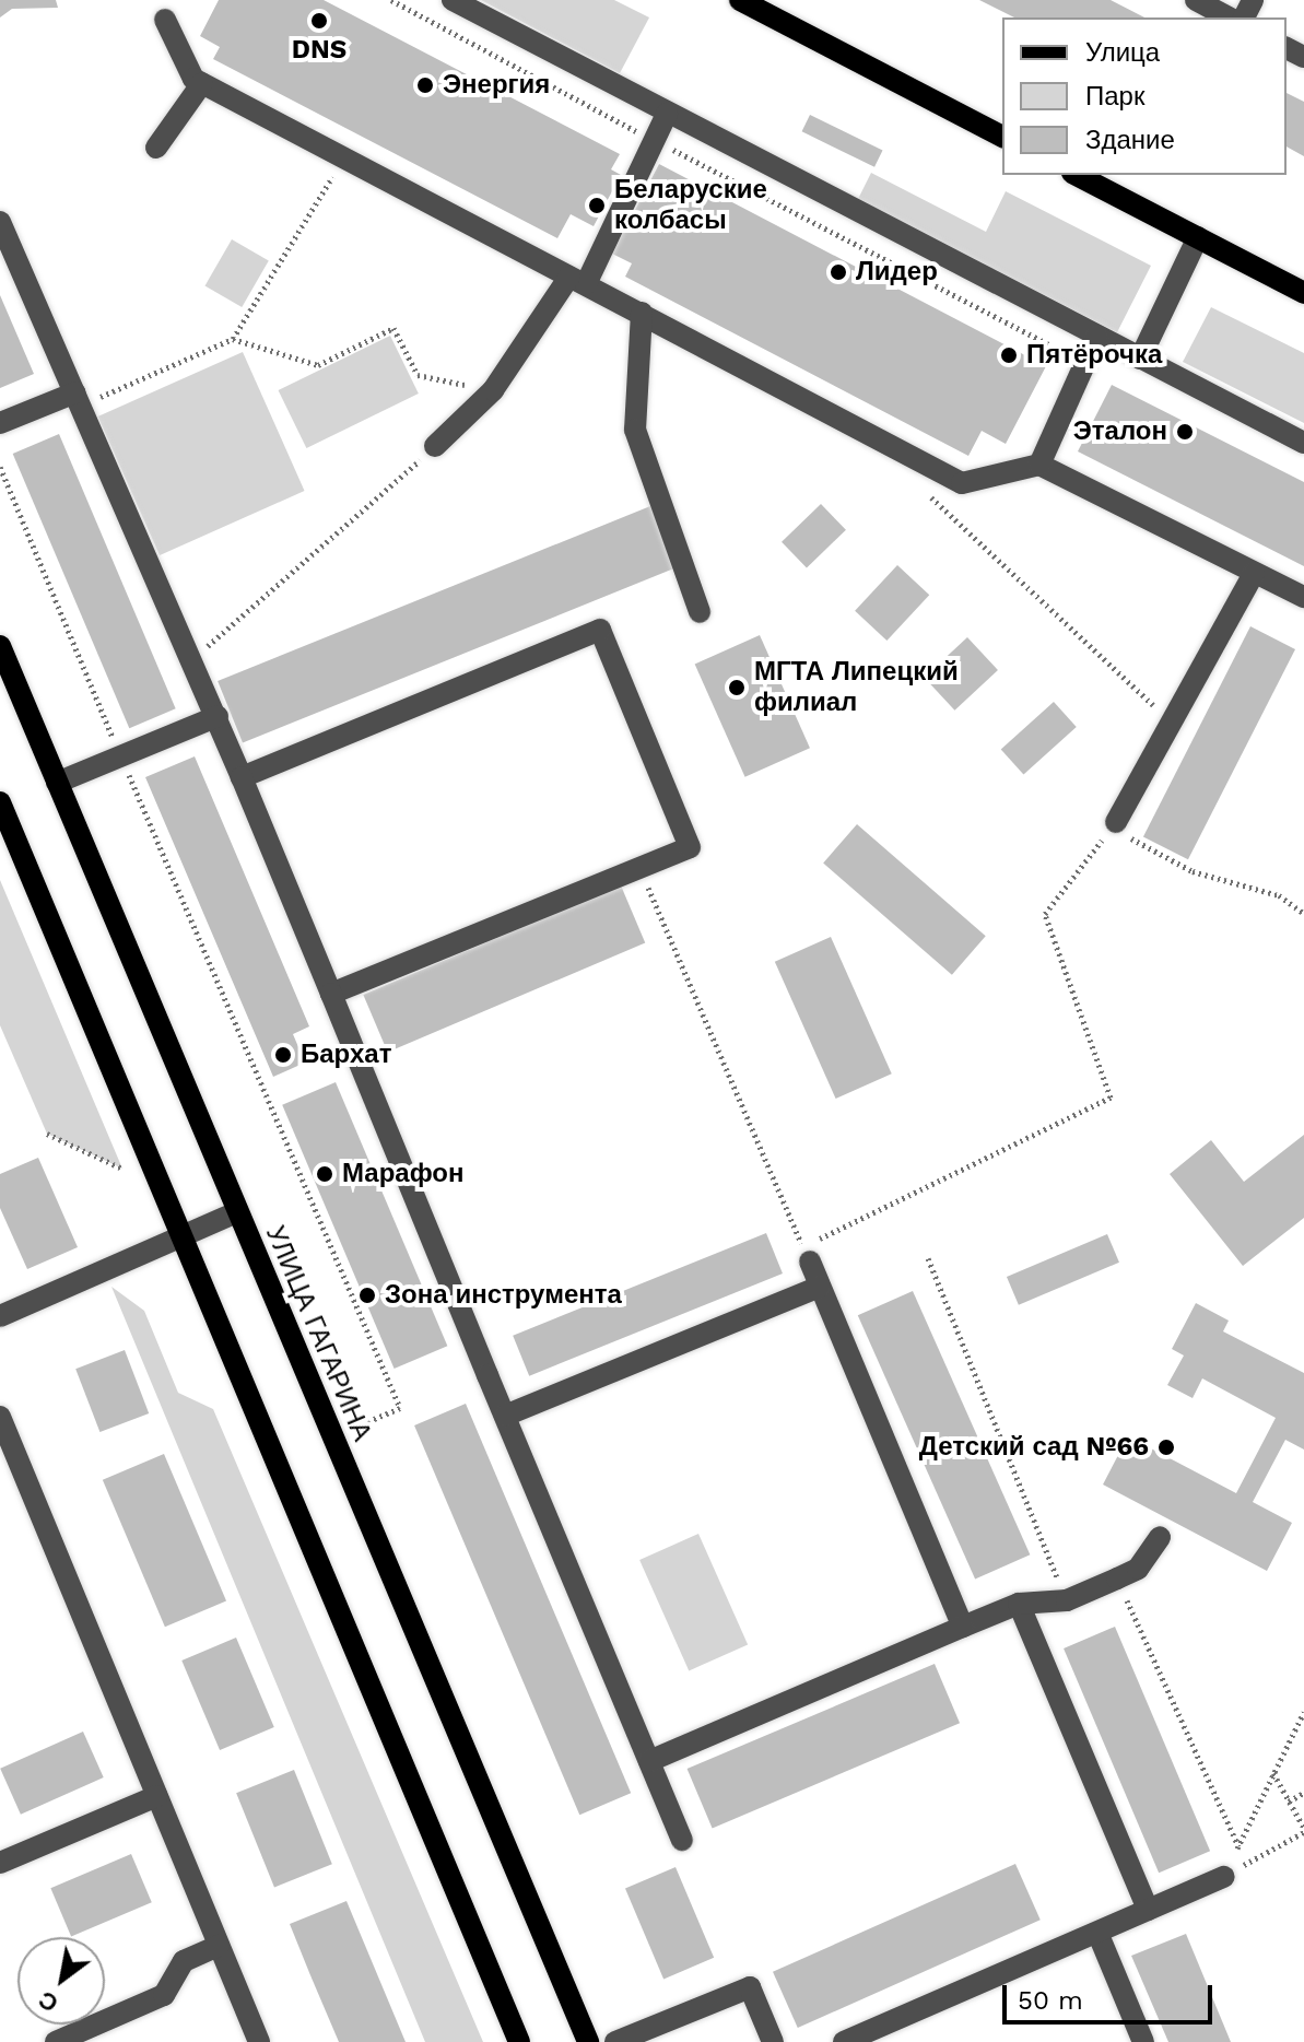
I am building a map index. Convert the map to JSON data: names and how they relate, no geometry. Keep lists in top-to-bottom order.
{
  "streets": {
    "main road": ["УЛИЦА ГАГАРИНА"]
  },
  "places": [
    "DNS",
    "Энергия",
    "Беларуские колбасы",
    "Лидер",
    "Пятёрочка",
    "Эталон",
    "МГТА Липецкий филиал",
    "Бархат",
    "Марафон",
    "Зона инструмента",
    "Детский сад №66"
  ],
  "legend": ["Улица", "Парк", "Здание"],
  "scale_bar": "50 m",
  "north": "bottom left"
}
